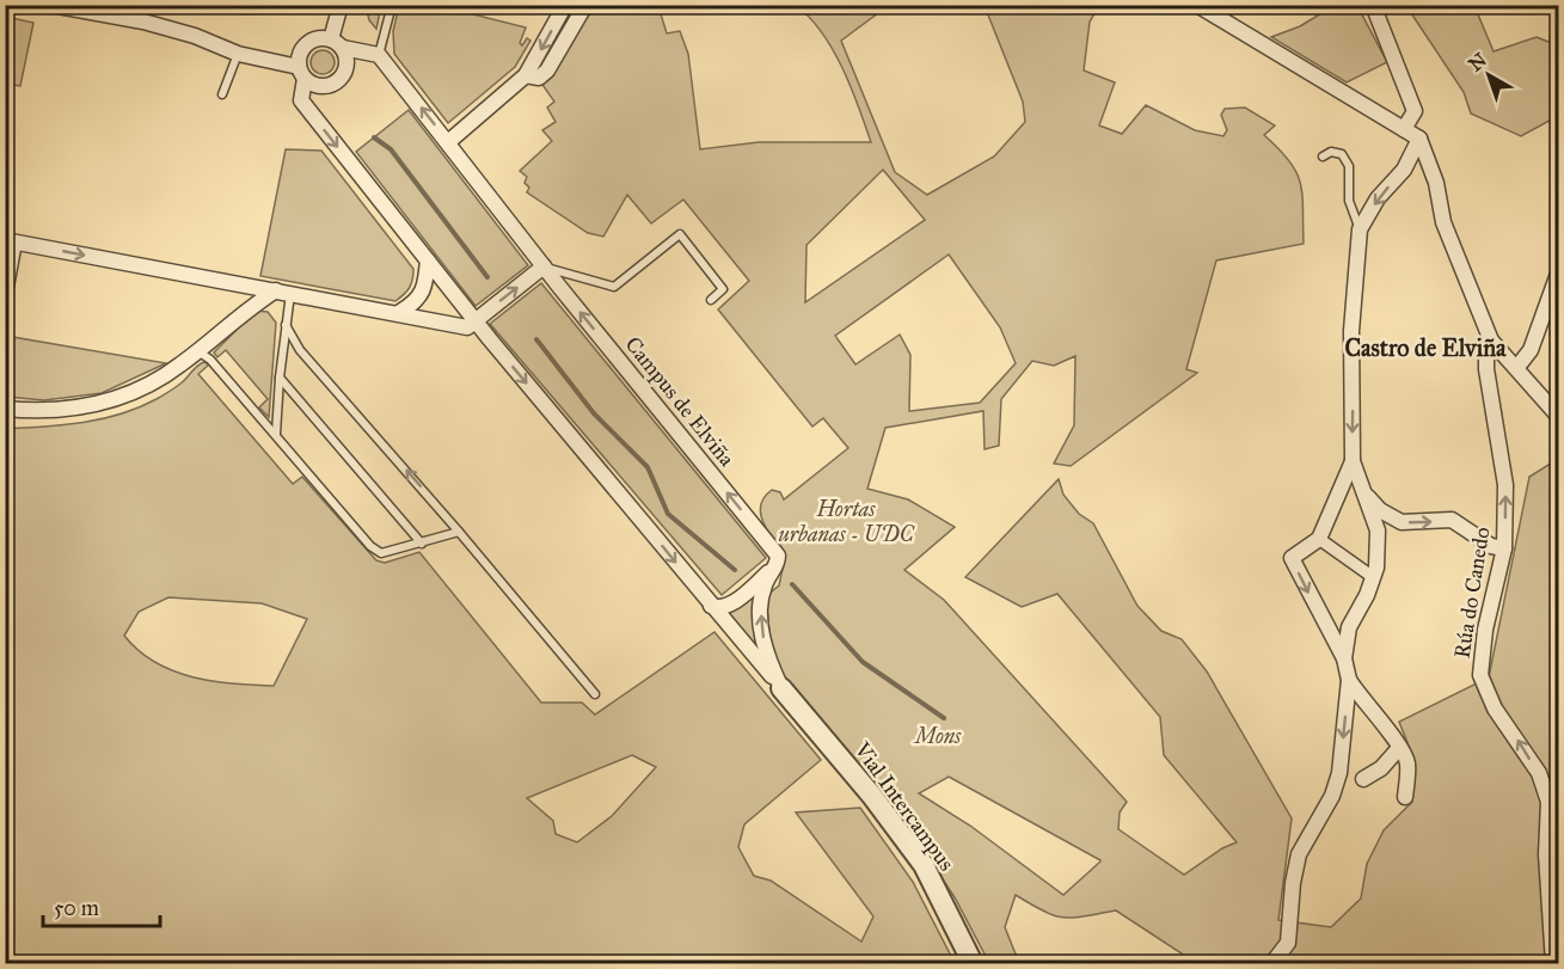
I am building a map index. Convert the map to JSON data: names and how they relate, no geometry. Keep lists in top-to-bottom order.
{
  "streets": {
    "street": ["Campus de Elviña", "Rúa do Canedo", "Vial Intercampus"]
  },
  "one_way": ["Rúa do Canedo"],
  "districts": ["Castro de Elviña"],
  "parks": ["Hortas urbanas - UDC", "Mons"],
  "scale_bar": "50 m",
  "north": "top left"
}
